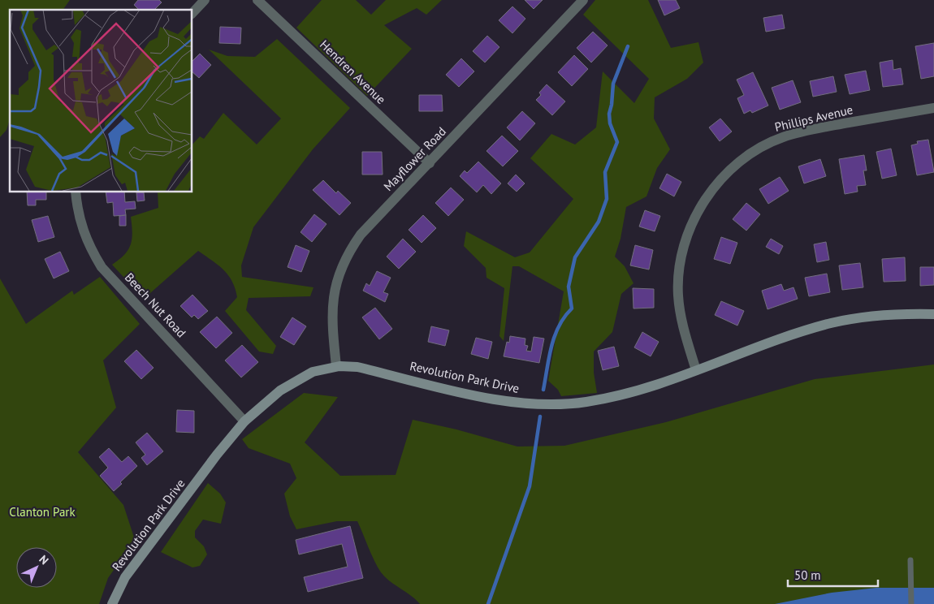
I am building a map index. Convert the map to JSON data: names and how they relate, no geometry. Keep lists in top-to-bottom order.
{
  "streets": {
    "street": [
      "Hendren Avenue",
      "Phillips Avenue",
      "Mayflower Road",
      "Beech Nut Road",
      "Revolution Park Drive"
    ]
  },
  "crossings": [
    ["Hendren Avenue", "Mayflower Road"],
    ["Phillips Avenue", "Revolution Park Drive"],
    ["Mayflower Road", "Revolution Park Drive"],
    ["Beech Nut Road", "Revolution Park Drive"]
  ],
  "parks": ["Clanton Park"],
  "scale_bar": "50 m",
  "north": "top right"
}
